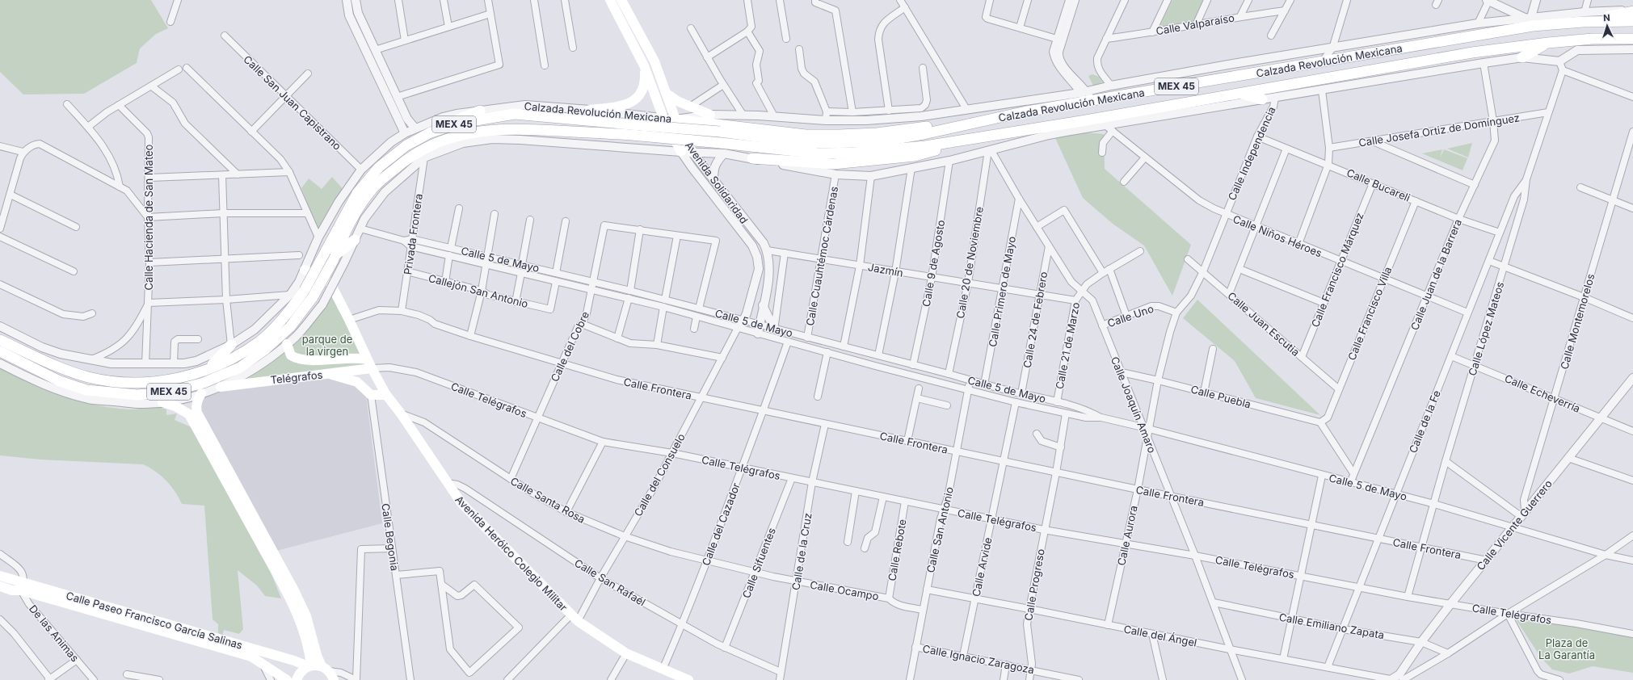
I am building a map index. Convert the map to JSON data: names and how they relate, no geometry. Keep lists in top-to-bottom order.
{
  "streets": {
    "main road": [
      "Calzada Revolución Mexicana",
      "MEX 45",
      "Avenida Solidaridad",
      "Telégrafos",
      "Avenida Heróico Colegio Militar",
      "Calle Paseo Francisco García Salinas"
    ],
    "street": [
      "Calle Valparaíso",
      "Calle San Juan Capistrano",
      "Calle Josefa Ortiz de Domínguez",
      "Calle Independencia",
      "Calle Bucareli",
      "Calle Hacienda de San Mateo",
      "Privada Frontera",
      "Calle Niños Héroes",
      "Calle Cuauhtémoc Cárdenas",
      "Calle 5 de Mayo",
      "Calle 20 de Noviembre",
      "Calle 9 de Agosto",
      "Jazmín",
      "Calle Francisco Márquez",
      "Calle Juan de la Barrera",
      "Callejón San Antonio",
      "Calle Primero de Mayo",
      "Calle Francisco Villa",
      "Calle Uno",
      "Calle 24 de Febrero",
      "Calle Montemorelos",
      "Calle Juan Escutia",
      "Calle López Mateos",
      "Calle 21 de Marzo",
      "Calle del Cobre",
      "Calle Frontera",
      "Calle Echeverría",
      "Calle Puebla",
      "Calle Telégrafos",
      "Calle Joaquín Amaro",
      "Calle de la Fe",
      "Calle del Consuelo",
      "Calle Santa Rosa",
      "Calle del Cazador",
      "Calle Vicente Guerrero",
      "Calle San Antonio",
      "Calle Aurora",
      "Calle Begonia",
      "Calle Rebote",
      "Calle de la Cruz",
      "Calle Sifuentes",
      "Calle Arvide",
      "Calle San Rafaél",
      "Calle Progreso",
      "Calle Ocampo",
      "Calle Emiliano Zapata",
      "De las Animas",
      "Calle del Ángel",
      "Calle Ignacio Zaragoza"
    ]
  },
  "crossings": [
    ["Calzada Revolución Mexicana", "MEX 45"],
    ["Calzada Revolución Mexicana", "Calle San Juan Capistrano"],
    ["Calzada Revolución Mexicana", "Avenida Solidaridad"],
    ["Calzada Revolución Mexicana", "Calle Hacienda de San Mateo"],
    ["Calzada Revolución Mexicana", "Avenida Heróico Colegio Militar"],
    ["Calle Josefa Ortiz de Domínguez", "Calle Juan de la Barrera"],
    ["Calle Josefa Ortiz de Domínguez", "Calle López Mateos"],
    ["Calle Independencia", "Calle Bucareli"],
    ["Calle Independencia", "Calle Niños Héroes"],
    ["Calle Independencia", "Calle Uno"],
    ["Calle Independencia", "Calle Juan Escutia"],
    ["Calle Independencia", "Calle Aurora"],
    ["Avenida Solidaridad", "Calle 5 de Mayo"],
    ["Avenida Solidaridad", "Jazmín"],
    ["Avenida Solidaridad", "Calle del Consuelo"],
    ["Calle Bucareli", "Calle Francisco Márquez"],
    ["Calle Bucareli", "Calle Juan de la Barrera"],
    ["Calle Bucareli", "Calle Francisco Villa"],
    ["Calle Bucareli", "Calle de la Fe"],
    ["Privada Frontera", "Calle 5 de Mayo"],
    ["Privada Frontera", "Callejón San Antonio"],
    ["Privada Frontera", "Calle Frontera"],
    ["Calle Niños Héroes", "Calle Francisco Márquez"],
    ["Calle Niños Héroes", "Calle Juan de la Barrera"],
    ["Calle Niños Héroes", "Calle Francisco Villa"],
    ["Calle Niños Héroes", "Calle de la Fe"],
    ["Calle Cuauhtémoc Cárdenas", "Calle 5 de Mayo"],
    ["Calle Cuauhtémoc Cárdenas", "Jazmín"],
    ["Calle 5 de Mayo", "Calle 20 de Noviembre"],
    ["Calle 5 de Mayo", "Calle 9 de Agosto"],
    ["Calle 5 de Mayo", "Calle Juan de la Barrera"],
    ["Calle 5 de Mayo", "Callejón San Antonio"],
    ["Calle 5 de Mayo", "Calle Primero de Mayo"],
    ["Calle 5 de Mayo", "Calle 24 de Febrero"],
    ["Calle 5 de Mayo", "Calle López Mateos"],
    ["Calle 5 de Mayo", "Calle 21 de Marzo"],
    ["Calle 5 de Mayo", "Calle del Cobre"],
    ["Calle 5 de Mayo", "Calle Joaquín Amaro"],
    ["Calle 5 de Mayo", "Calle de la Fe"],
    ["Calle 5 de Mayo", "Calle del Consuelo"],
    ["Calle 5 de Mayo", "Calle del Cazador"],
    ["Calle 5 de Mayo", "Calle Vicente Guerrero"],
    ["Calle 5 de Mayo", "Calle San Antonio"],
    ["Calle 5 de Mayo", "Calle Aurora"],
    ["Calle 5 de Mayo", "Calle Arvide"],
    ["Calle 5 de Mayo", "Calle Progreso"],
    ["Calle 20 de Noviembre", "Jazmín"],
    ["Calle 20 de Noviembre", "Calle Joaquín Amaro"],
    ["Calle 9 de Agosto", "Jazmín"],
    ["Jazmín", "Calle Primero de Mayo"],
    ["Jazmín", "Calle 24 de Febrero"],
    ["Jazmín", "Calle 21 de Marzo"],
    ["Calle Francisco Márquez", "Calle Juan Escutia"],
    ["Calle Primero de Mayo", "Calle Joaquín Amaro"],
    ["Calle Francisco Villa", "Calle Juan Escutia"],
    ["Calle Francisco Villa", "Calle Puebla"],
    ["Calle Uno", "Calle Joaquín Amaro"],
    ["Calle Uno", "Calle Aurora"],
    ["Calle 24 de Febrero", "Calle Joaquín Amaro"],
    ["Calle Montemorelos", "Calle Echeverría"],
    ["Calle Montemorelos", "Calle Vicente Guerrero"],
    ["Calle López Mateos", "Calle Frontera"],
    ["Calle López Mateos", "Calle Echeverría"],
    ["Calle López Mateos", "Calle Telégrafos"],
    ["Calle López Mateos", "Calle de la Fe"],
    ["Calle 21 de Marzo", "Calle Joaquín Amaro"],
    ["Calle del Cobre", "Calle Frontera"],
    ["Calle del Cobre", "Calle Telégrafos"],
    ["Calle del Cobre", "Calle Santa Rosa"],
    ["Telégrafos", "Calle Telégrafos"],
    ["Telégrafos", "Avenida Heróico Colegio Militar"],
    ["Calle Frontera", "Calle Joaquín Amaro"],
    ["Calle Frontera", "Calle de la Fe"],
    ["Calle Frontera", "Calle del Consuelo"],
    ["Calle Frontera", "Calle del Cazador"],
    ["Calle Frontera", "Calle Vicente Guerrero"],
    ["Calle Frontera", "Calle San Antonio"],
    ["Calle Frontera", "Calle Aurora"],
    ["Calle Frontera", "Calle de la Cruz"],
    ["Calle Frontera", "Avenida Heróico Colegio Militar"],
    ["Calle Frontera", "Calle Arvide"],
    ["Calle Frontera", "Calle Progreso"],
    ["Calle Echeverría", "Calle de la Fe"],
    ["Calle Echeverría", "Calle Vicente Guerrero"],
    ["Calle Puebla", "Calle Joaquín Amaro"],
    ["Calle Puebla", "Calle Aurora"],
    ["Calle Telégrafos", "Calle Joaquín Amaro"],
    ["Calle Telégrafos", "Calle de la Fe"],
    ["Calle Telégrafos", "Calle del Consuelo"],
    ["Calle Telégrafos", "Calle del Cazador"],
    ["Calle Telégrafos", "Calle Vicente Guerrero"],
    ["Calle Telégrafos", "Calle San Antonio"],
    ["Calle Telégrafos", "Calle Aurora"],
    ["Calle Telégrafos", "Calle Rebote"],
    ["Calle Telégrafos", "Calle de la Cruz"],
    ["Calle Telégrafos", "Avenida Heróico Colegio Militar"],
    ["Calle Telégrafos", "Calle Sifuentes"],
    ["Calle Telégrafos", "Calle Arvide"],
    ["Calle Telégrafos", "Calle Progreso"],
    ["Calle Joaquín Amaro", "Calle Aurora"],
    ["Calle Joaquín Amaro", "Calle Emiliano Zapata"],
    ["Calle Joaquín Amaro", "Calle del Ángel"],
    ["Calle de la Fe", "Calle Emiliano Zapata"],
    ["Calle de la Fe", "Calle del Ángel"],
    ["Calle del Consuelo", "Calle Santa Rosa"],
    ["Calle del Consuelo", "Avenida Heróico Colegio Militar"],
    ["Calle del Consuelo", "Calle San Rafaél"],
    ["Calle Santa Rosa", "Calle del Cazador"],
    ["Calle Santa Rosa", "Avenida Heróico Colegio Militar"],
    ["Calle Santa Rosa", "Calle Ocampo"],
    ["Calle del Cazador", "Avenida Heróico Colegio Militar"],
    ["Calle del Cazador", "Calle San Rafaél"],
    ["Calle del Cazador", "Calle Ocampo"],
    ["Calle Vicente Guerrero", "Calle Emiliano Zapata"],
    ["Calle Vicente Guerrero", "Calle del Ángel"],
    ["Calle San Antonio", "Calle Ocampo"],
    ["Calle San Antonio", "Calle del Ángel"],
    ["Calle San Antonio", "Calle Ignacio Zaragoza"],
    ["Calle Aurora", "Calle del Ángel"],
    ["Calle Rebote", "Calle Ocampo"],
    ["Calle de la Cruz", "Calle San Rafaél"],
    ["Calle de la Cruz", "Calle Ocampo"],
    ["Avenida Heróico Colegio Militar", "Calle San Rafaél"],
    ["Calle Sifuentes", "Calle San Rafaél"],
    ["Calle Sifuentes", "Calle Ocampo"],
    ["Calle Arvide", "Calle del Ángel"],
    ["Calle Arvide", "Calle Ignacio Zaragoza"],
    ["Calle Progreso", "Calle del Ángel"],
    ["Calle Progreso", "Calle Ignacio Zaragoza"],
    ["Calle Paseo Francisco García Salinas", "De las Animas"]
  ],
  "parks": ["parque de la virgen", "Plaza de La Garantía"],
  "north": "top"
}
